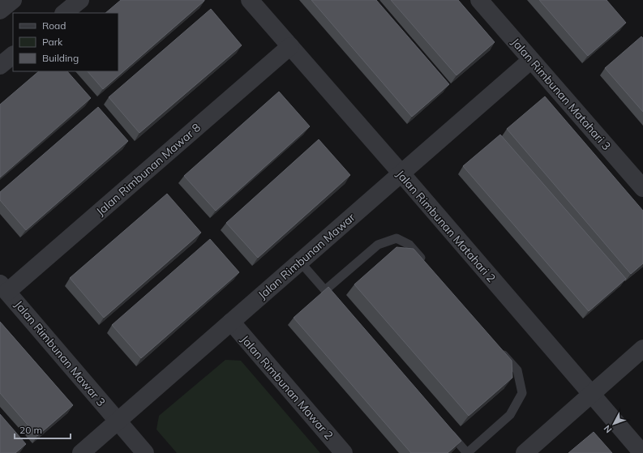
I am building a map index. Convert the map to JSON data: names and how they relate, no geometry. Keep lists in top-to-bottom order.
{
  "streets": {
    "street": [
      "Jalan Rimbunan Matahari 3",
      "Jalan Rimbunan Mawar 8",
      "Jalan Rimbunan Matahari 2",
      "Jalan Rimbunan Mawar",
      "Jalan Rimbunan Mawar 3",
      "Jalan Rimbunan Mawar 2"
    ]
  },
  "crossings": [
    ["Jalan Rimbunan Matahari 3", "Jalan Rimbunan Mawar"],
    ["Jalan Rimbunan Mawar 8", "Jalan Rimbunan Matahari 2"],
    ["Jalan Rimbunan Mawar 8", "Jalan Rimbunan Mawar 3"],
    ["Jalan Rimbunan Matahari 2", "Jalan Rimbunan Mawar"],
    ["Jalan Rimbunan Mawar", "Jalan Rimbunan Mawar 3"],
    ["Jalan Rimbunan Mawar", "Jalan Rimbunan Mawar 2"]
  ],
  "legend": ["Road", "Park", "Building"],
  "scale_bar": "20 m",
  "north": "bottom left"
}
